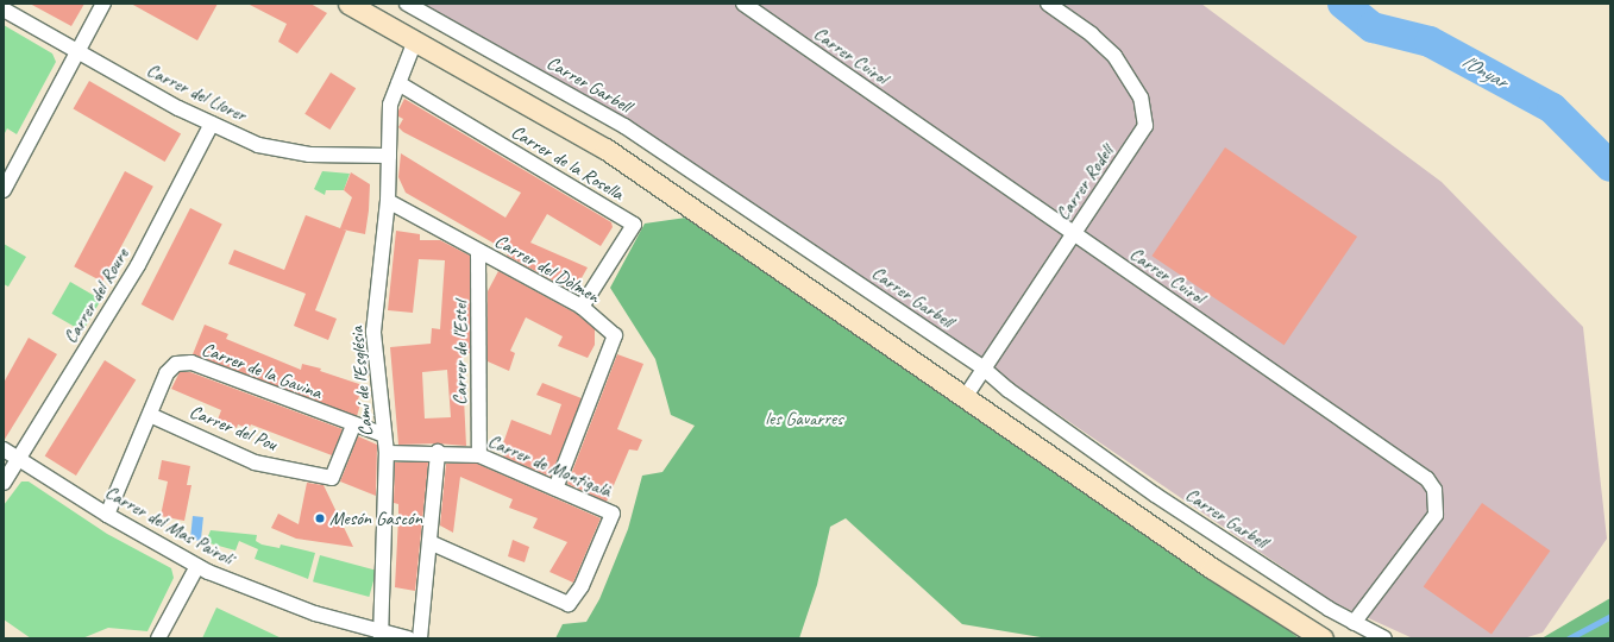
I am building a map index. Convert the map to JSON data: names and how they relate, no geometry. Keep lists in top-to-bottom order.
{
  "streets": {
    "street": [
      "Carrer Cuirol",
      "Carrer Garbell",
      "Carrer del Llorer",
      "Carrer de la Rosella",
      "Carrer Rodell",
      "Carrer del Dòlmen",
      "Carrer del Roure",
      "Carrer de l'Estel",
      "Carrer de la Gavina",
      "Camí de l'Església",
      "Carrer del Pou",
      "Carrer de Montigalà",
      "Carrer del Mas Pairolí"
    ]
  },
  "crossings": [
    ["Carrer Cuirol", "Carrer Garbell"],
    ["Carrer Cuirol", "Carrer Rodell"],
    ["Carrer Garbell", "Carrer Rodell"],
    ["Carrer del Llorer", "Carrer del Roure"],
    ["Carrer del Llorer", "Camí de l'Església"],
    ["Carrer de la Rosella", "Carrer del Dòlmen"],
    ["Carrer de la Rosella", "Camí de l'Església"],
    ["Carrer del Dòlmen", "Carrer de l'Estel"],
    ["Carrer del Dòlmen", "Camí de l'Església"],
    ["Carrer del Dòlmen", "Carrer de Montigalà"],
    ["Carrer del Roure", "Carrer del Mas Pairolí"],
    ["Carrer de l'Estel", "Carrer de Montigalà"],
    ["Carrer de la Gavina", "Camí de l'Església"],
    ["Carrer de la Gavina", "Carrer del Pou"],
    ["Carrer de la Gavina", "Carrer del Mas Pairolí"],
    ["Camí de l'Església", "Carrer de Montigalà"],
    ["Camí de l'Església", "Carrer del Mas Pairolí"]
  ],
  "water": ["l'Onyar"],
  "parks": ["les Gavarres"],
  "places": ["Mesón Gascón"]
}
